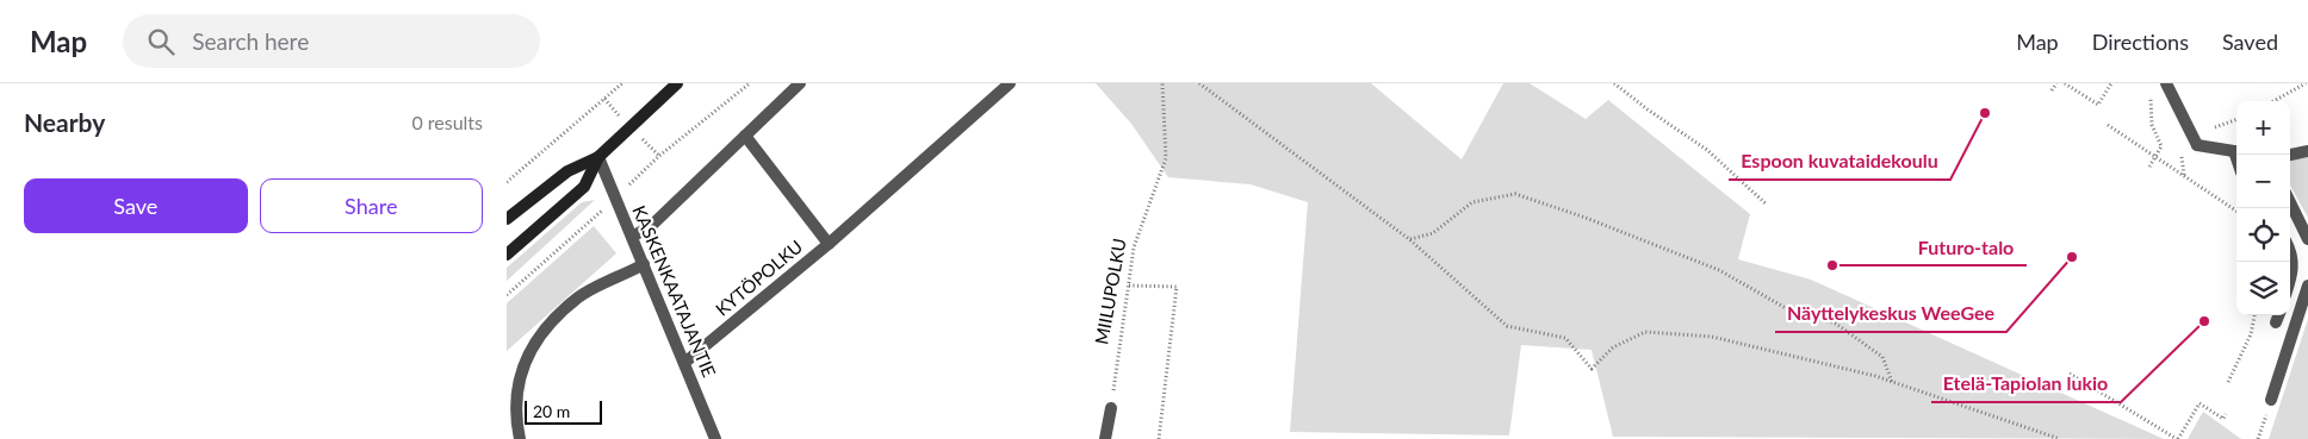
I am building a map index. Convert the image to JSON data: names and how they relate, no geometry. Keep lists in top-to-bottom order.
{
  "streets": {
    "street": ["KYTÖPOLKU", "KASKENKAATAJANTIE"],
    "path": ["MIILUPOLKU"]
  },
  "crossings": [
    ["KYTÖPOLKU", "KASKENKAATAJANTIE"]
  ],
  "places": [
    "Espoon kuvataidekoulu",
    "Näyttelykeskus WeeGee",
    "Futuro-talo",
    "Etelä-Tapiolan lukio"
  ],
  "scale_bar": "20 m",
  "page": {
    "header": "Map",
    "search": "Search here",
    "nav": ["Map", "Directions", "Saved"],
    "heading": ["Nearby", "0 results"],
    "map_buttons": ["+", "−"],
    "buttons": ["Save", "Share"],
    "scale": "20 m"
  }
}
